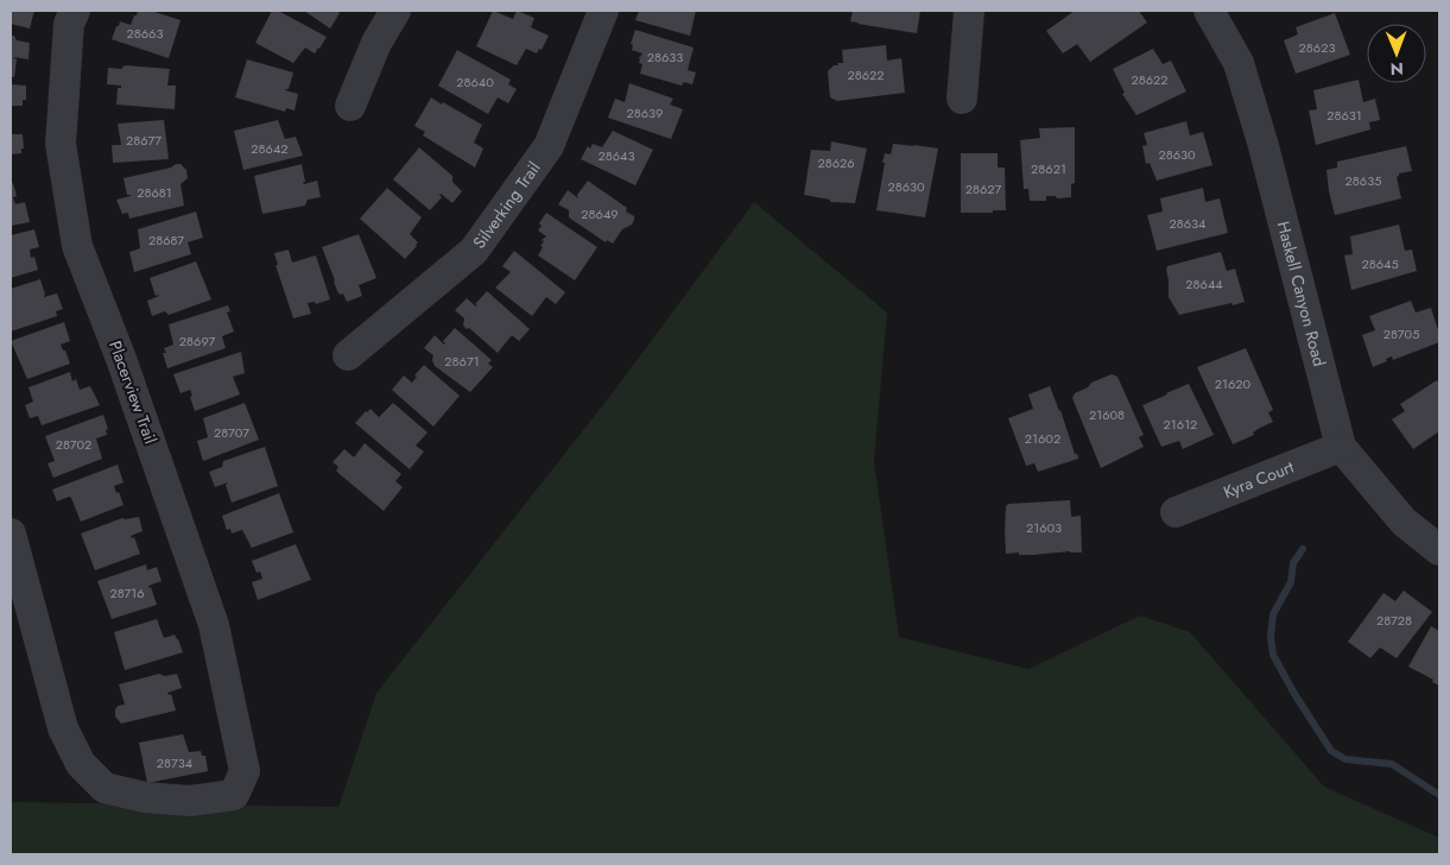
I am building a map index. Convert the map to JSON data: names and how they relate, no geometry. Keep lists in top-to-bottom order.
{
  "streets": {
    "street": [
      "Silverking Trail",
      "Haskell Canyon Road",
      "Placerview Trail",
      "Kyra Court"
    ]
  },
  "crossings": [
    ["Haskell Canyon Road", "Kyra Court"]
  ],
  "house_numbers": [
    "28663",
    "28623",
    "28633",
    "28622",
    "28622",
    "28640",
    "28639",
    "28631",
    "28677",
    "28642",
    "28630",
    "28643",
    "28626",
    "28621",
    "28635",
    "28630",
    "28627",
    "28681",
    "28649",
    "28634",
    "28687",
    "28645",
    "28644",
    "28705",
    "28697",
    "28671",
    "21620",
    "21608",
    "21612",
    "28707",
    "21602",
    "28702",
    "21603",
    "28716",
    "28728",
    "28734"
  ],
  "north": "bottom"
}
